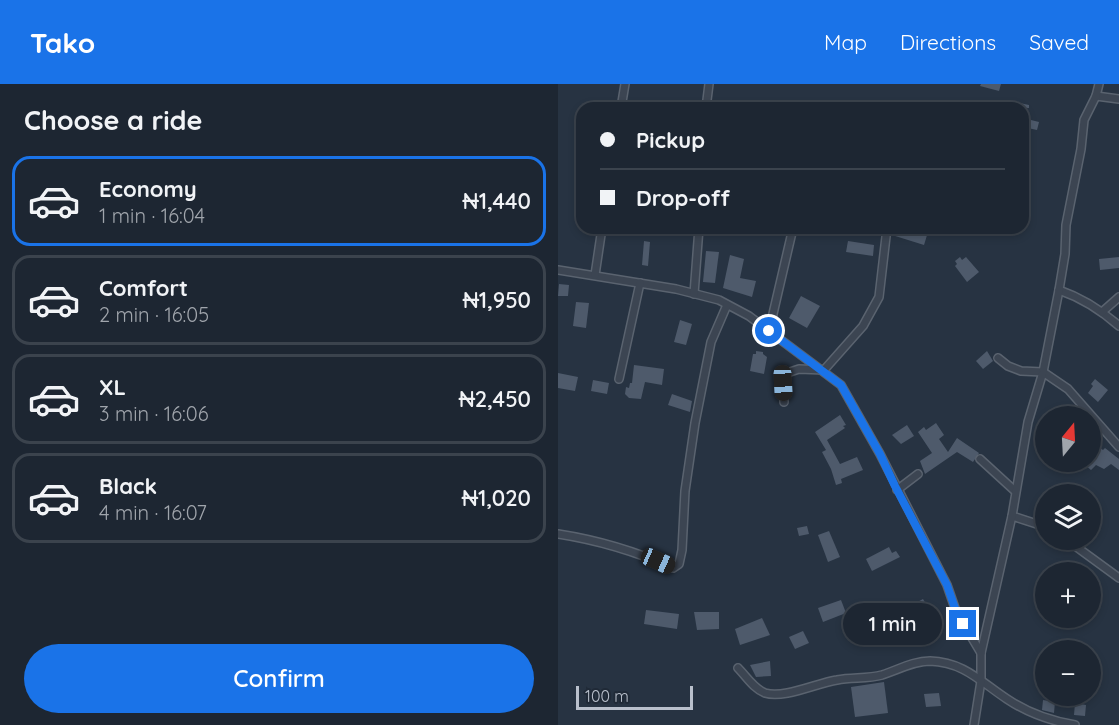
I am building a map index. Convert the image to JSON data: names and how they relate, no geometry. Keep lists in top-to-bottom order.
{
  "scale_bar": "100 m",
  "north": "top",
  "page": {
    "header": "Tako",
    "nav": ["Map", "Directions", "Saved"],
    "heading": "Choose a ride",
    "banner": ["Pickup", "Drop-off"],
    "list": [
      {
        "name": "Economy",
        "note": "1 min · 16:04",
        "value": "₦1,440"
      },
      {
        "name": "Comfort",
        "note": "2 min · 16:05",
        "value": "₦1,950"
      },
      {
        "name": "XL",
        "note": "3 min · 16:06",
        "value": "₦2,450"
      },
      {
        "name": "Black",
        "note": "4 min · 16:07",
        "value": "₦1,020"
      }
    ],
    "map_buttons": ["+", "−"],
    "bubble": "1 min",
    "buttons": "Confirm",
    "scale": "100 m"
  }
}
